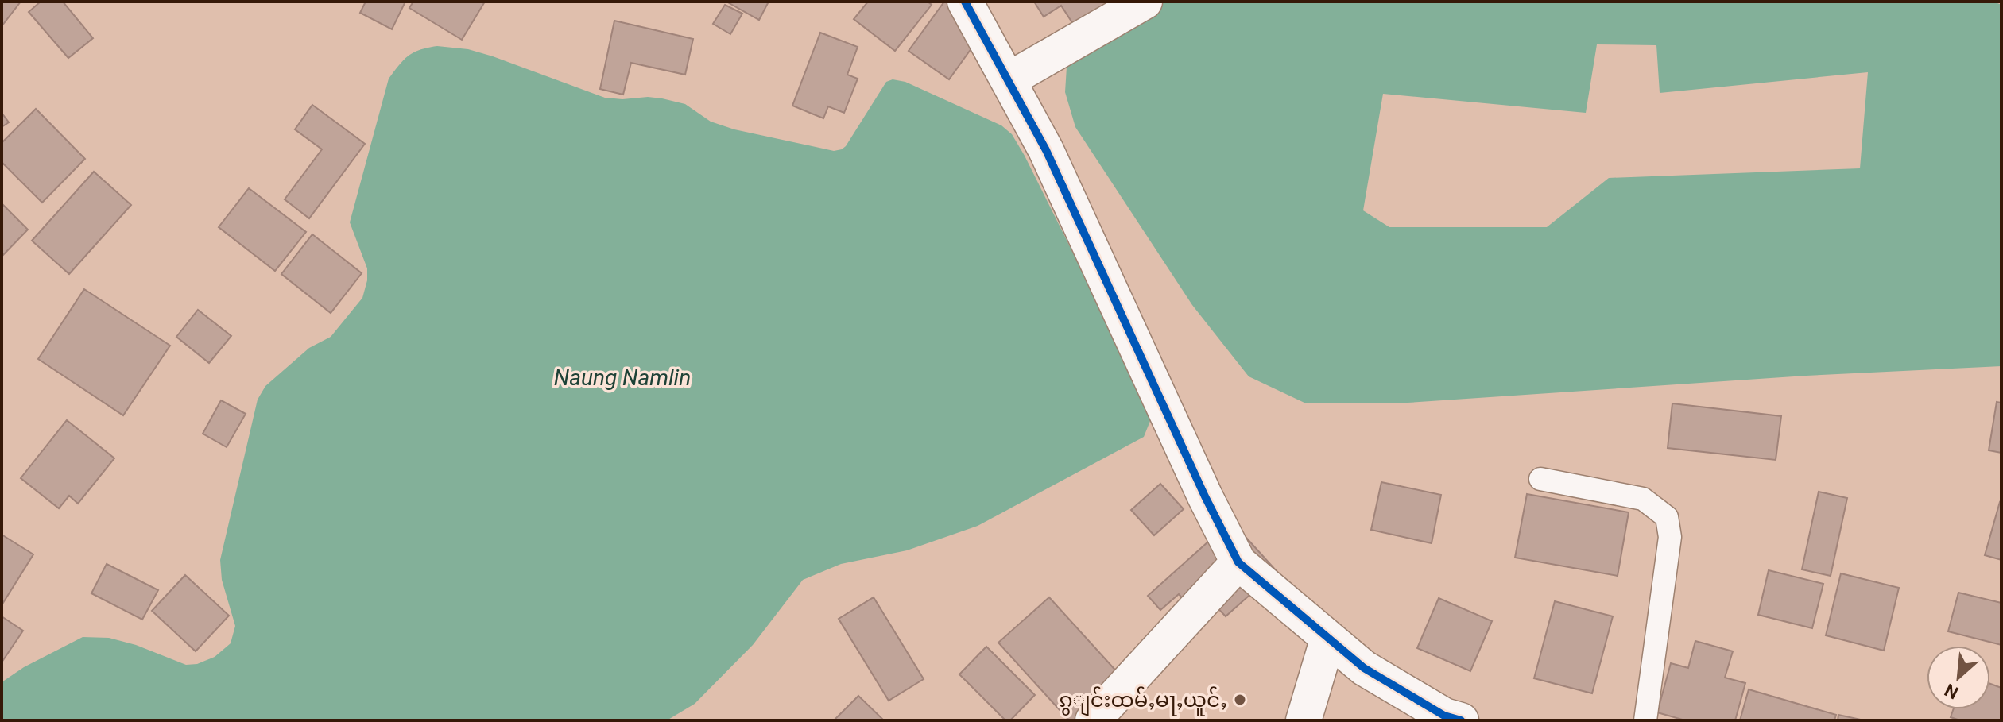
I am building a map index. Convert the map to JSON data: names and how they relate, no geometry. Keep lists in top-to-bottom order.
{
  "water": ["Naung Namlin"],
  "places": ["ၵွျင်းထမ်ႇမႃႇယူင်ႇ"],
  "north": "bottom left"
}
